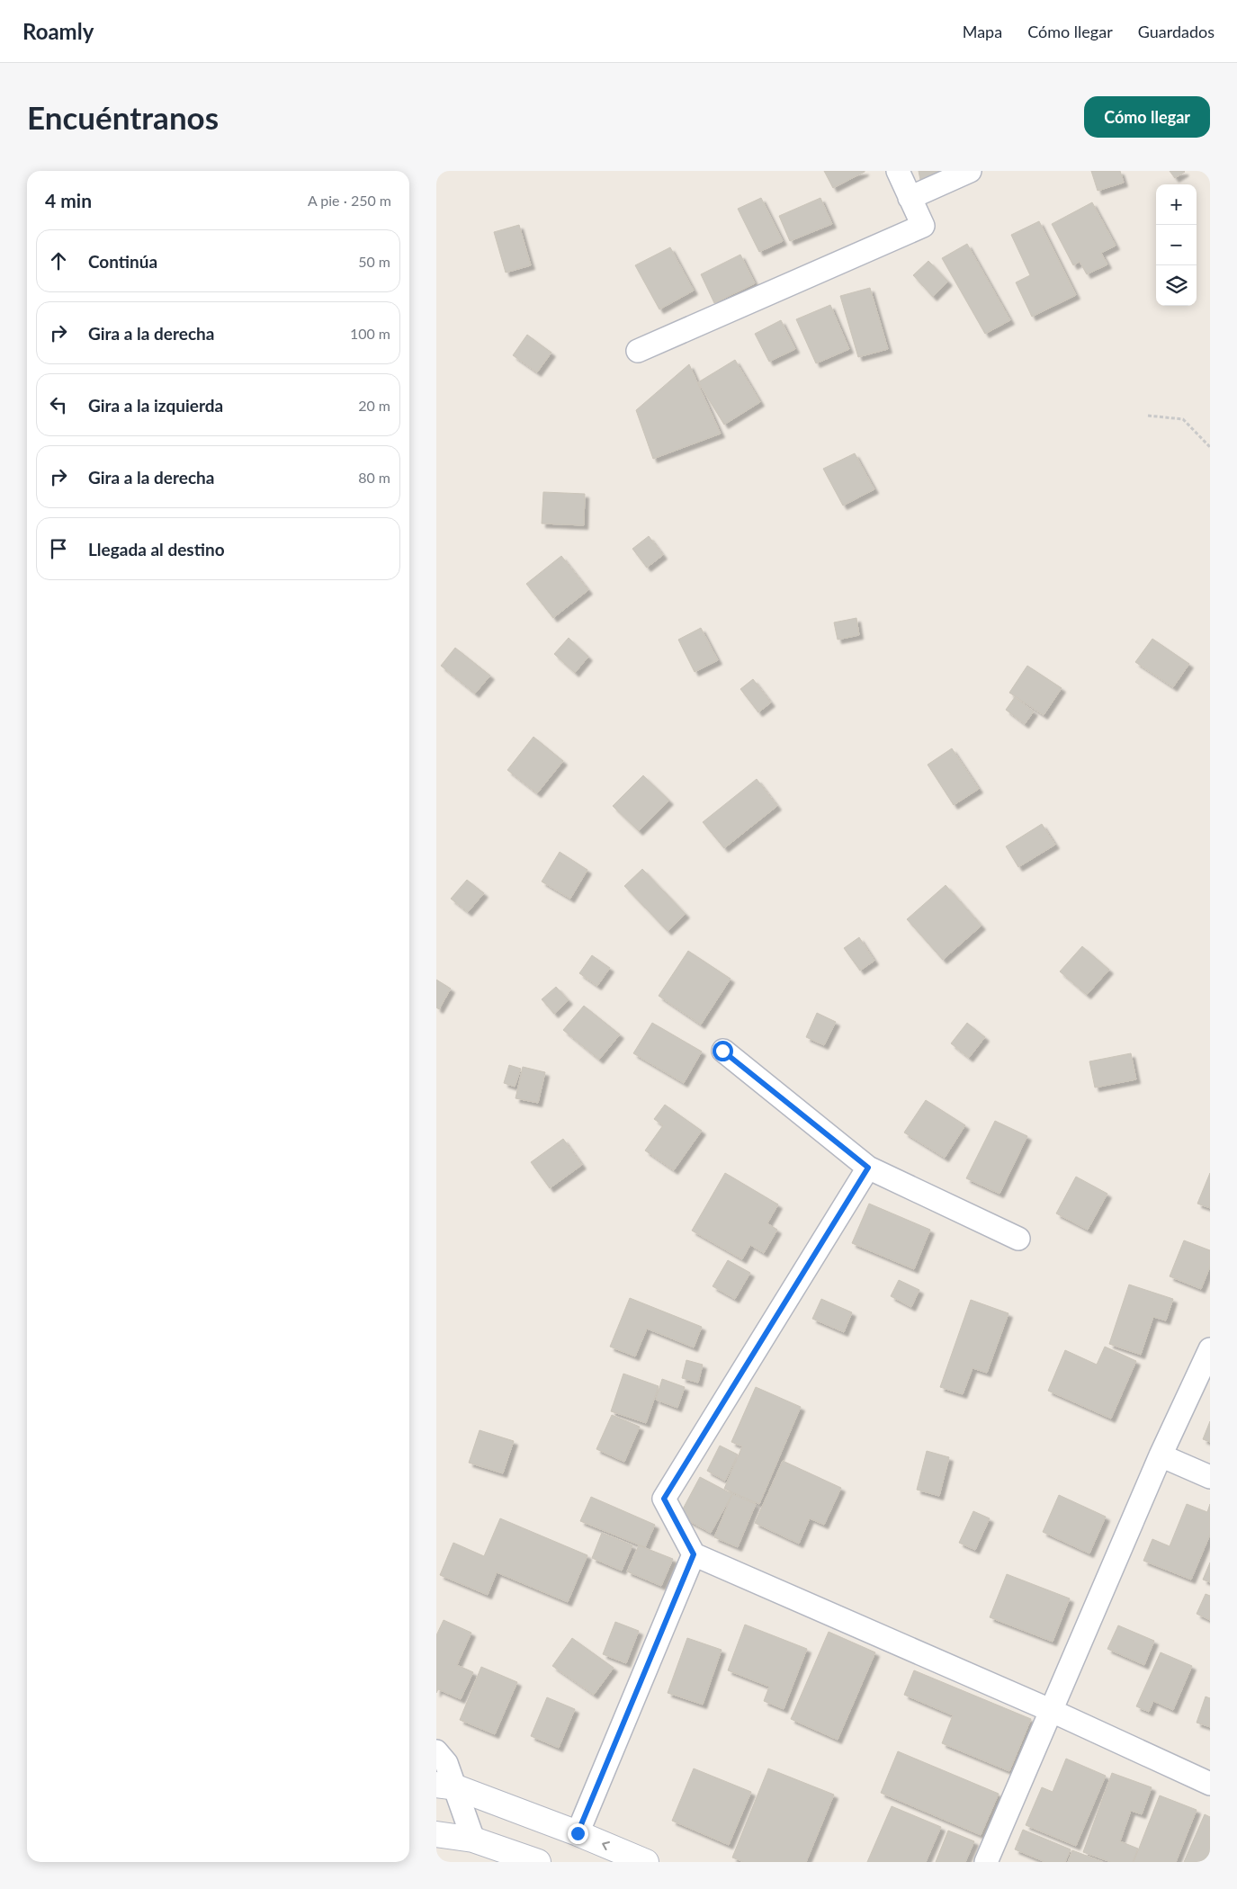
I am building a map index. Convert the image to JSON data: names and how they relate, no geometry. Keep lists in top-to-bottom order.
{
  "page": {
    "header": "Roamly",
    "nav": ["Mapa", "Cómo llegar", "Guardados"],
    "buttons": "Cómo llegar",
    "title": "Encuéntranos",
    "heading": ["4 min", "A pie · 250 m"],
    "map_buttons": ["+", "−"],
    "list": [
      ["Continúa", "50 m"],
      ["Gira a la derecha", "100 m"],
      ["Gira a la izquierda", "20 m"],
      ["Gira a la derecha", "80 m"],
      "Llegada al destino"
    ]
  }
}
